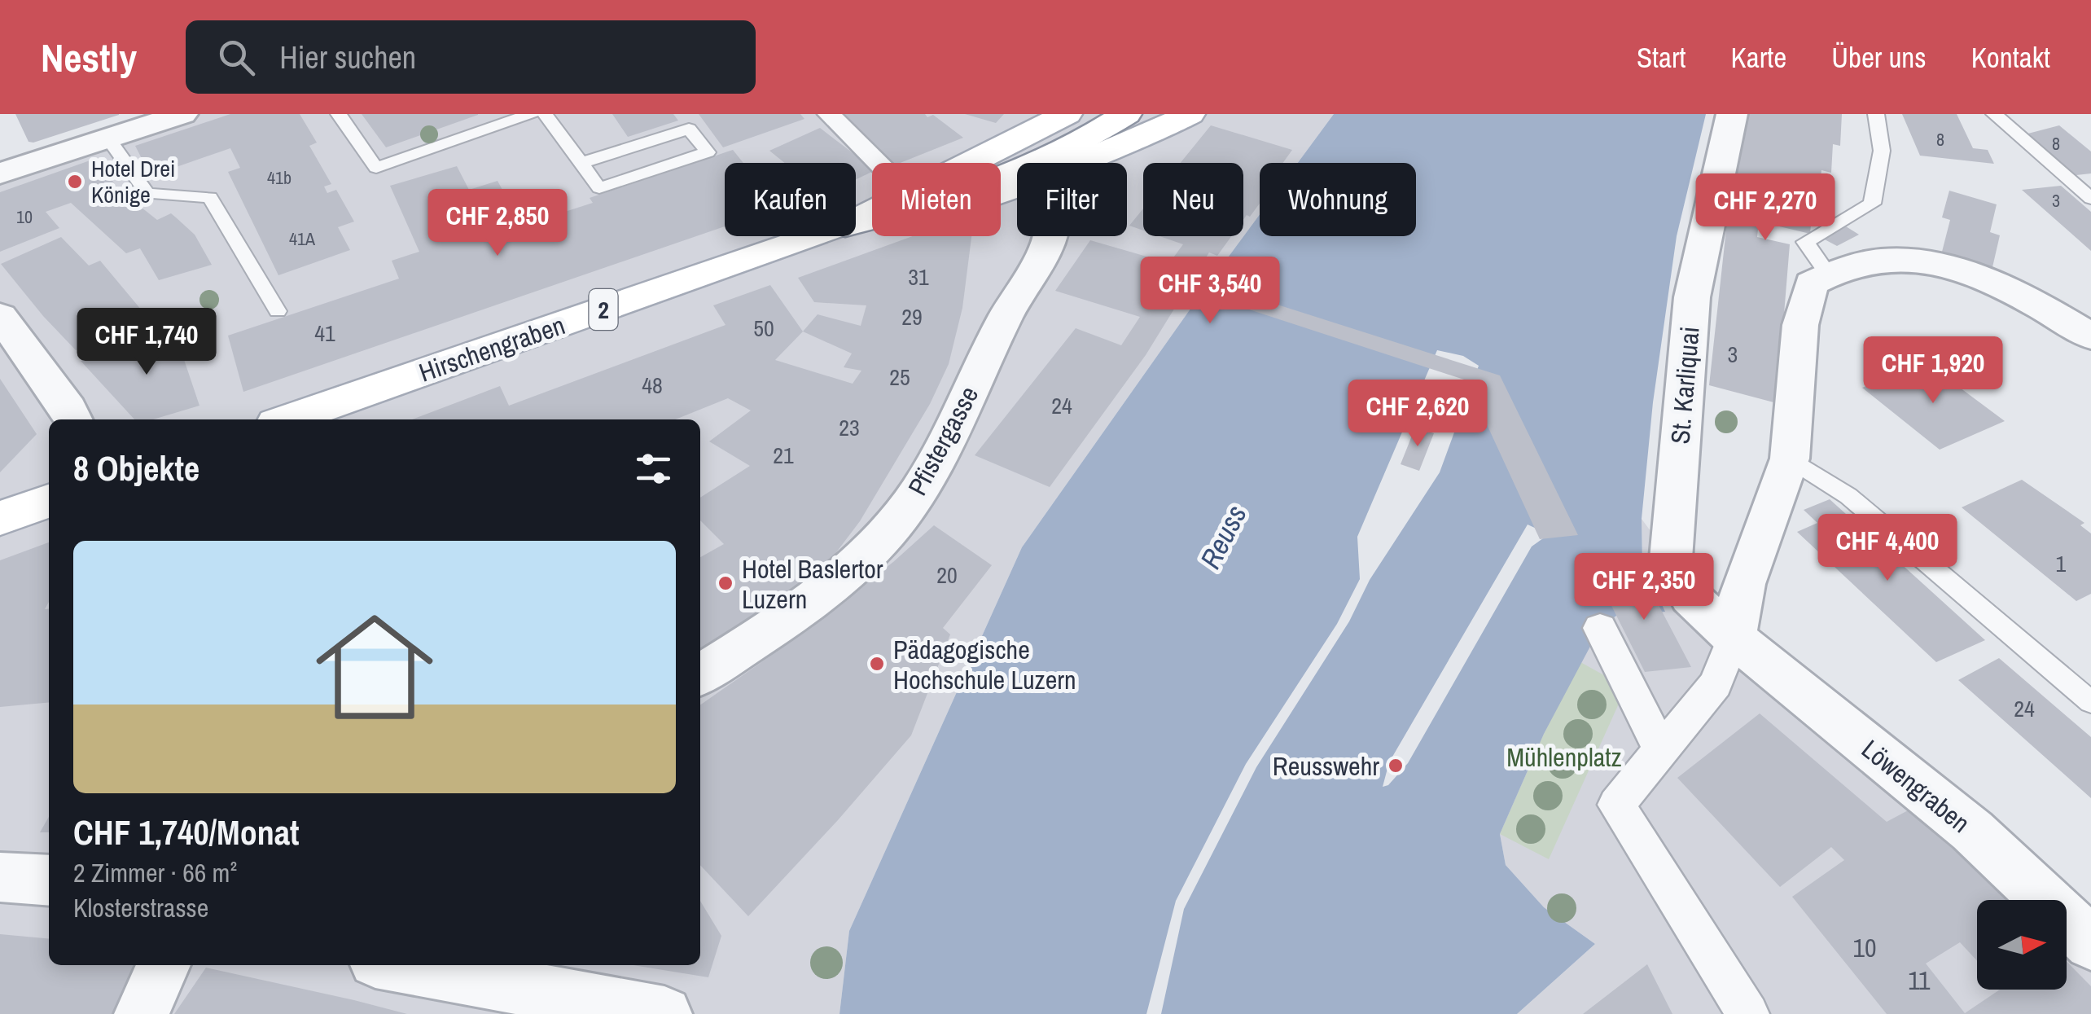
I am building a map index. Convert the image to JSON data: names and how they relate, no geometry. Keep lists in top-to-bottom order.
{
  "streets": {
    "main road": ["2", "Hirschengraben"],
    "street": ["St. Karliquai", "Pfistergasse", "Löwengraben"]
  },
  "crossings": [
    ["St. Karliquai", "Löwengraben"]
  ],
  "water": ["Reuss"],
  "parks": ["Mühlenplatz"],
  "places": [
    "Hotel Drei Könige",
    "Hotel Baslertor Luzern",
    "Pädagogische Hochschule Luzern",
    "Reusswehr"
  ],
  "house_numbers": [
    "8",
    "8",
    "41b",
    "3",
    "10",
    "41A",
    "31",
    "29",
    "50",
    "41",
    "3",
    "25",
    "48",
    "24",
    "23",
    "21",
    "1",
    "20",
    "24",
    "10",
    "11"
  ],
  "north": "right",
  "page": {
    "header": "Nestly",
    "search": "Hier suchen",
    "nav": [
      "Start",
      "Karte",
      "Über uns",
      "Kontakt"
    ],
    "chip": [
      "Kaufen",
      "Mieten",
      "Filter",
      "Neu",
      "Wohnung"
    ],
    "price": [
      "CHF 2,270",
      "CHF 2,850",
      "CHF 3,540",
      "CHF 1,740",
      "CHF 1,920",
      "CHF 2,620",
      "CHF 4,400",
      "CHF 2,350"
    ],
    "heading": "8 Objekte",
    "list": [
      {
        "name": "CHF 1,740/Monat",
        "note": "2 Zimmer · 66 m² · Klosterstrasse"
      }
    ]
  }
}
